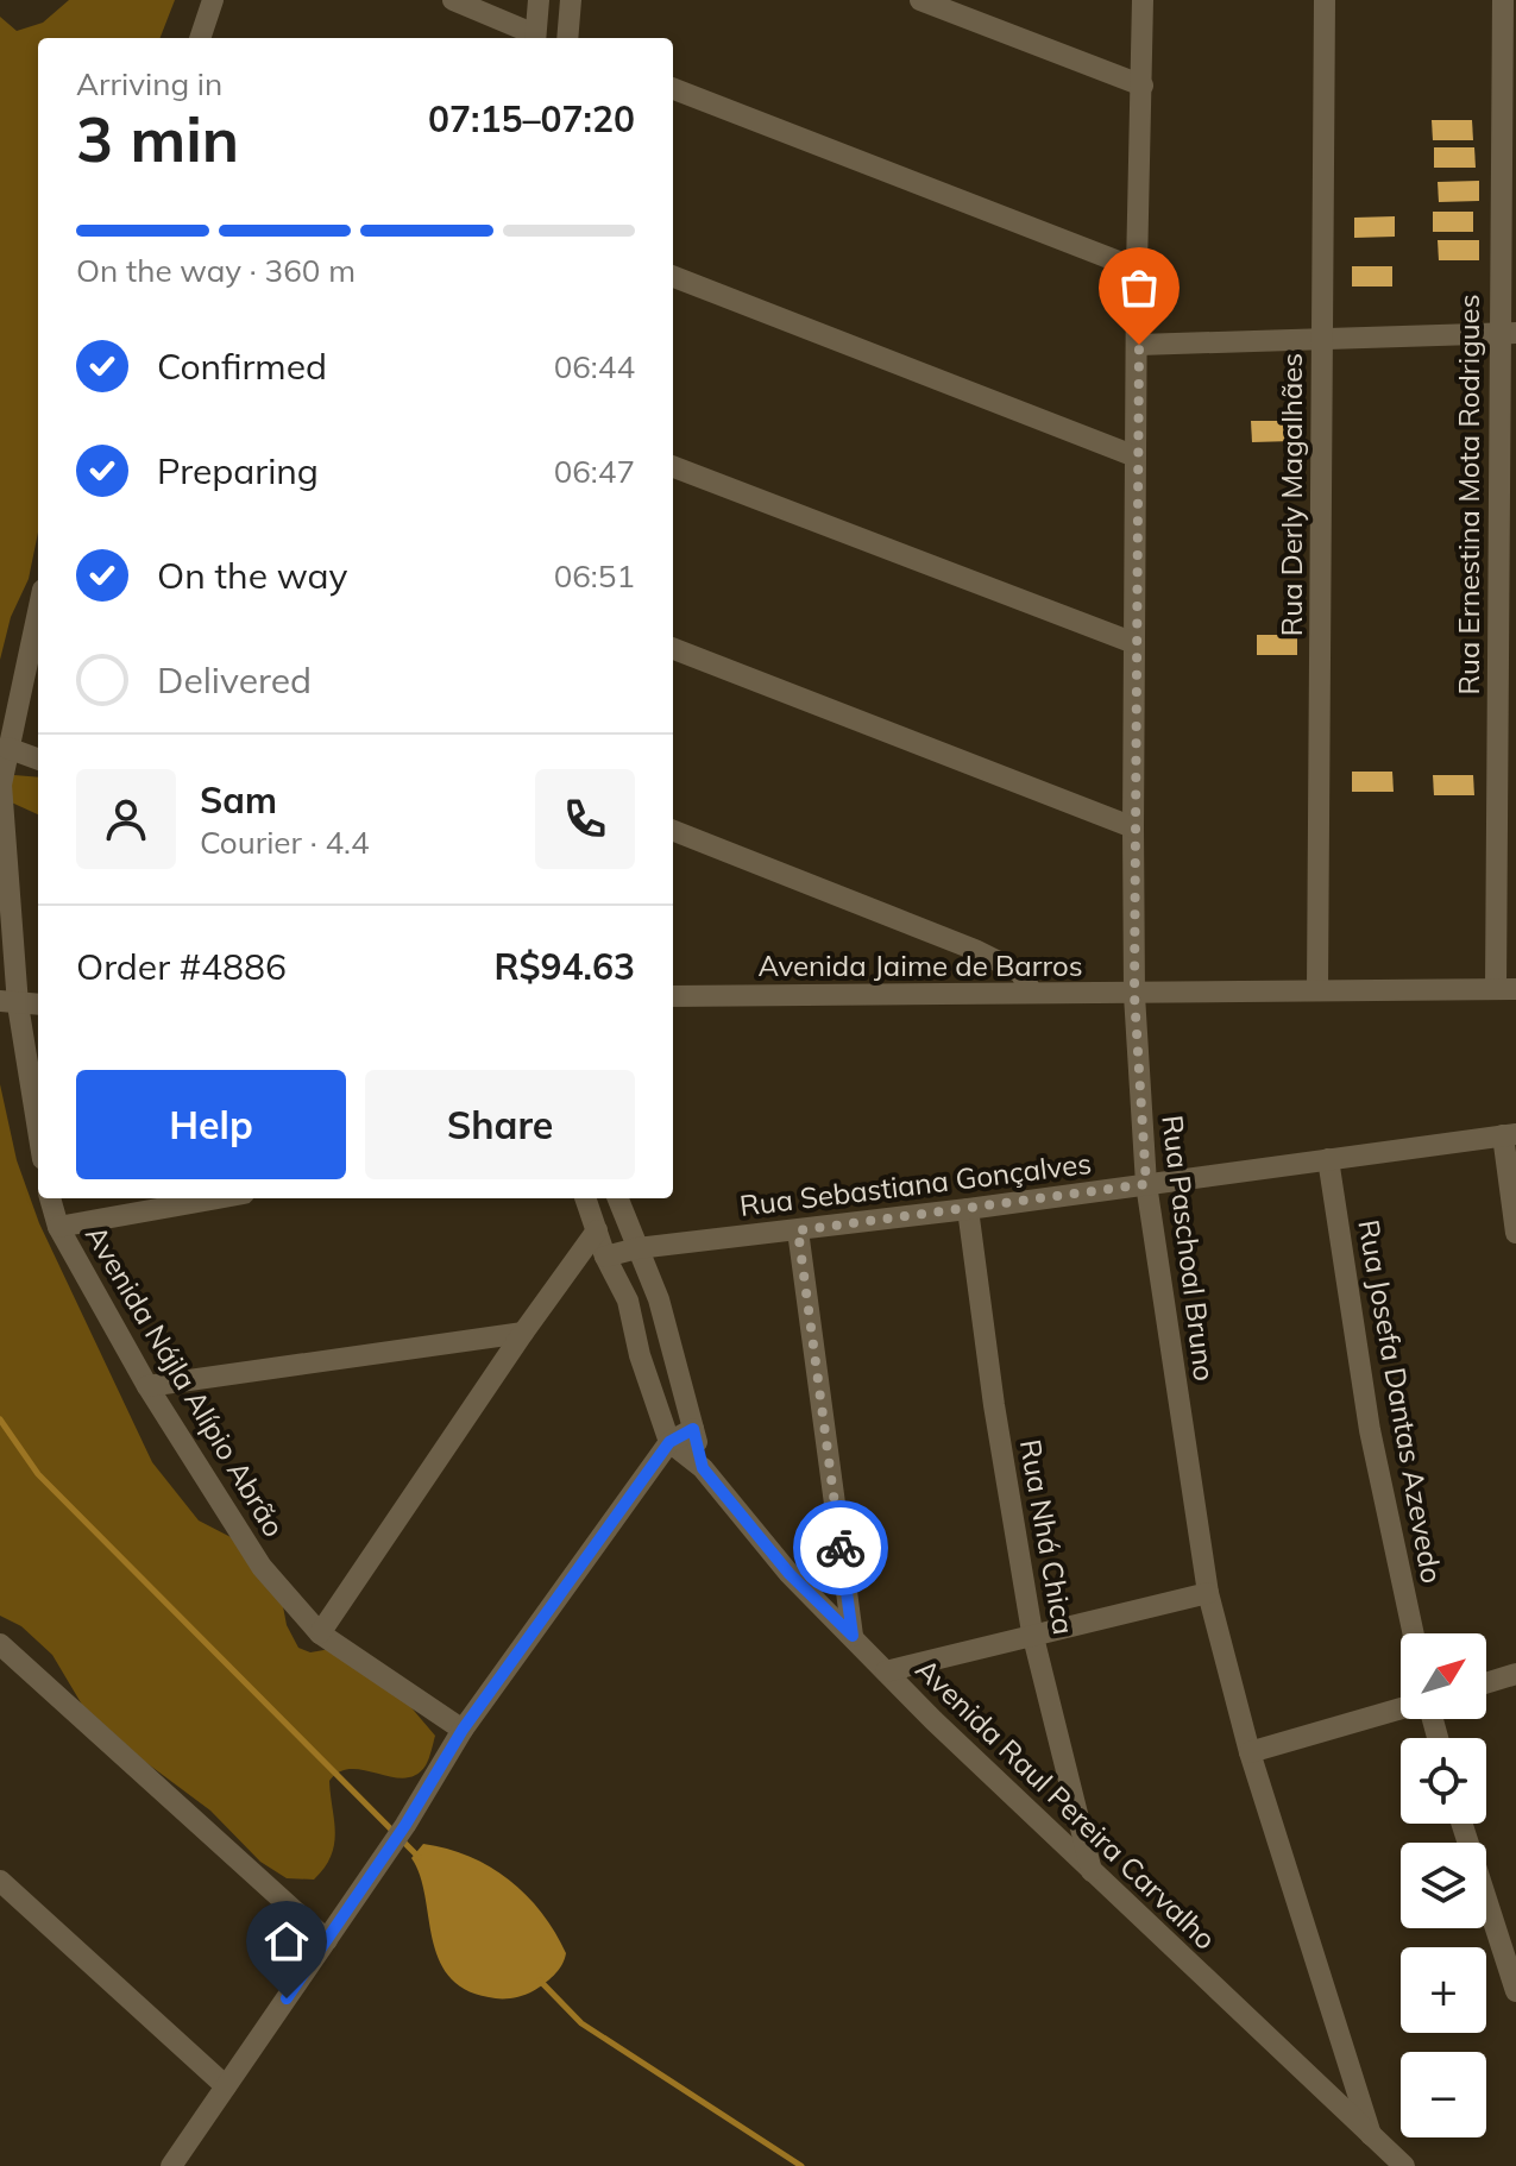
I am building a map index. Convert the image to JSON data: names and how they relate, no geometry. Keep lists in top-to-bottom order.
{
  "streets": {
    "street": [
      "Rua Derly Magalhães",
      "Rua Ernestina Mota Rodrigues",
      "Avenida Jaime de Barros",
      "Rua Sebastiana Gonçalves",
      "Rua Paschoal Bruno",
      "Avenida Nájla Alípio Abrão",
      "Rua Josefa Dantas Azevedo",
      "Rua Nhá Chica",
      "Avenida Raul Pereira Carvalho"
    ]
  },
  "crossings": [
    ["Rua Derly Magalhães", "Avenida Jaime de Barros"],
    ["Rua Ernestina Mota Rodrigues", "Avenida Jaime de Barros"],
    ["Avenida Jaime de Barros", "Rua Paschoal Bruno"],
    ["Rua Sebastiana Gonçalves", "Rua Paschoal Bruno"],
    ["Rua Sebastiana Gonçalves", "Rua Josefa Dantas Azevedo"],
    ["Rua Sebastiana Gonçalves", "Rua Nhá Chica"],
    ["Rua Sebastiana Gonçalves", "Avenida Raul Pereira Carvalho"],
    ["Rua Paschoal Bruno", "Avenida Raul Pereira Carvalho"],
    ["Rua Nhá Chica", "Avenida Raul Pereira Carvalho"]
  ],
  "north": "top right",
  "page": {
    "heading": ["3 min", "Arriving in", "07:15–07:20"],
    "panel": [
      "Sam",
      "Courier · 4.4",
      "Order #4886",
      "R$94.63"
    ],
    "bar": "On the way · 360 m",
    "list": [
      ["Confirmed", "06:44"],
      ["Preparing", "06:47"],
      ["On the way", "06:51"],
      "Delivered"
    ],
    "buttons": ["Help", "Share"],
    "map_buttons": ["+", "−"]
  }
}
